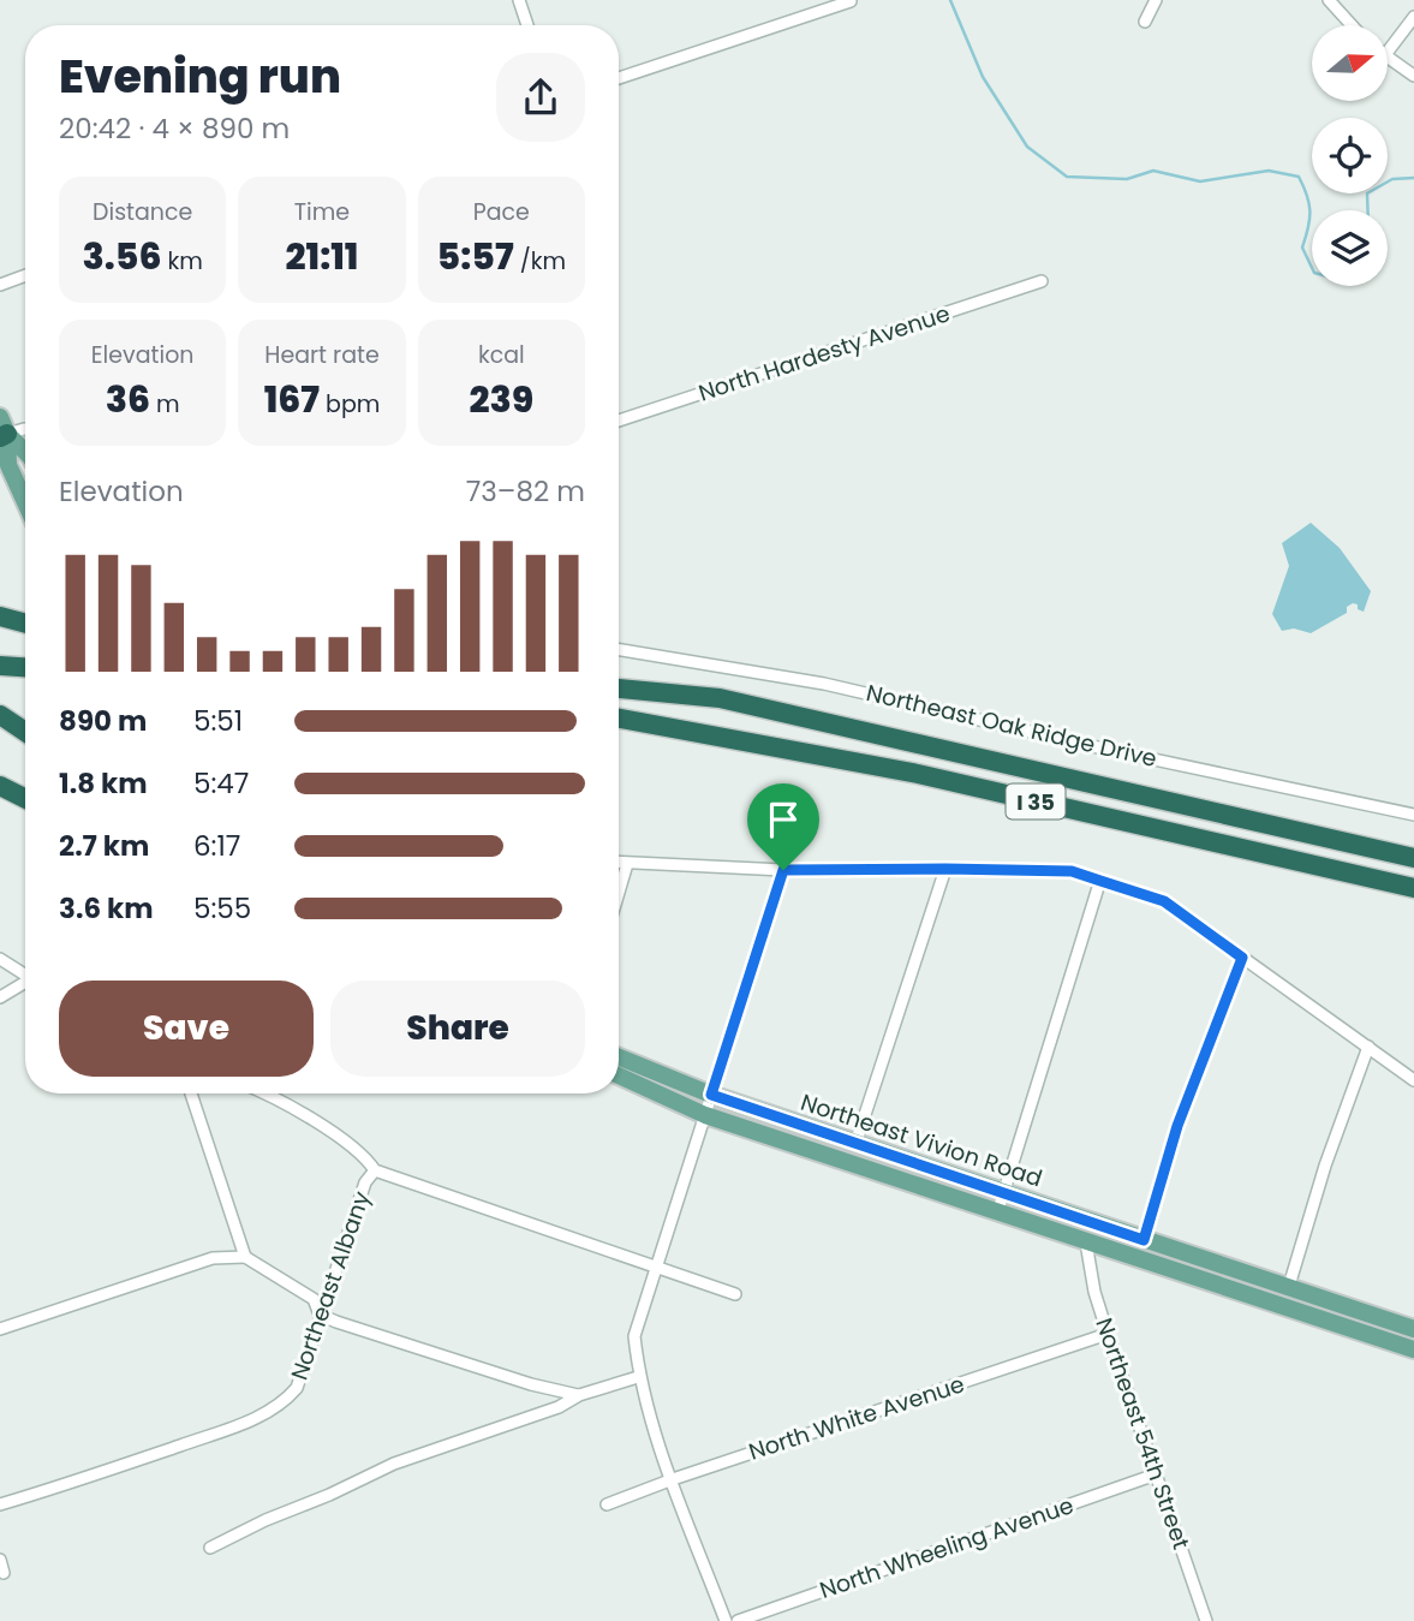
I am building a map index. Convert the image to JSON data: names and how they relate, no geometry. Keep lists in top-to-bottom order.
{
  "streets": {
    "highway": ["I 35"],
    "main road": ["Northeast Vivion Road"],
    "street": [
      "North Hardesty Avenue",
      "Northeast Oak Ridge Drive",
      "Northeast Albany",
      "North White Avenue",
      "Northeast 54th Street",
      "North Wheeling Avenue"
    ]
  },
  "crossings": [
    ["Northeast Vivion Road", "Northeast 54th Street"],
    ["North White Avenue", "Northeast 54th Street"],
    ["Northeast 54th Street", "North Wheeling Avenue"]
  ],
  "north": "right",
  "page": {
    "heading": ["Evening run", "20:42 · 4 × 890 m"],
    "stats": [
      ["Distance", "3.56 km"],
      ["Time", "21:11"],
      ["Pace", "5:57 /km"],
      ["Elevation", "36 m"],
      ["Heart rate", "167 bpm"],
      ["kcal", "239"]
    ],
    "chart": ["Elevation", "73–82 m"],
    "list": [
      {
        "name": "890 m",
        "note": "5:51"
      },
      {
        "name": "1.8 km",
        "note": "5:47"
      },
      {
        "name": "2.7 km",
        "note": "6:17"
      },
      {
        "name": "3.6 km",
        "note": "5:55"
      }
    ],
    "buttons": ["Save", "Share"]
  }
}
